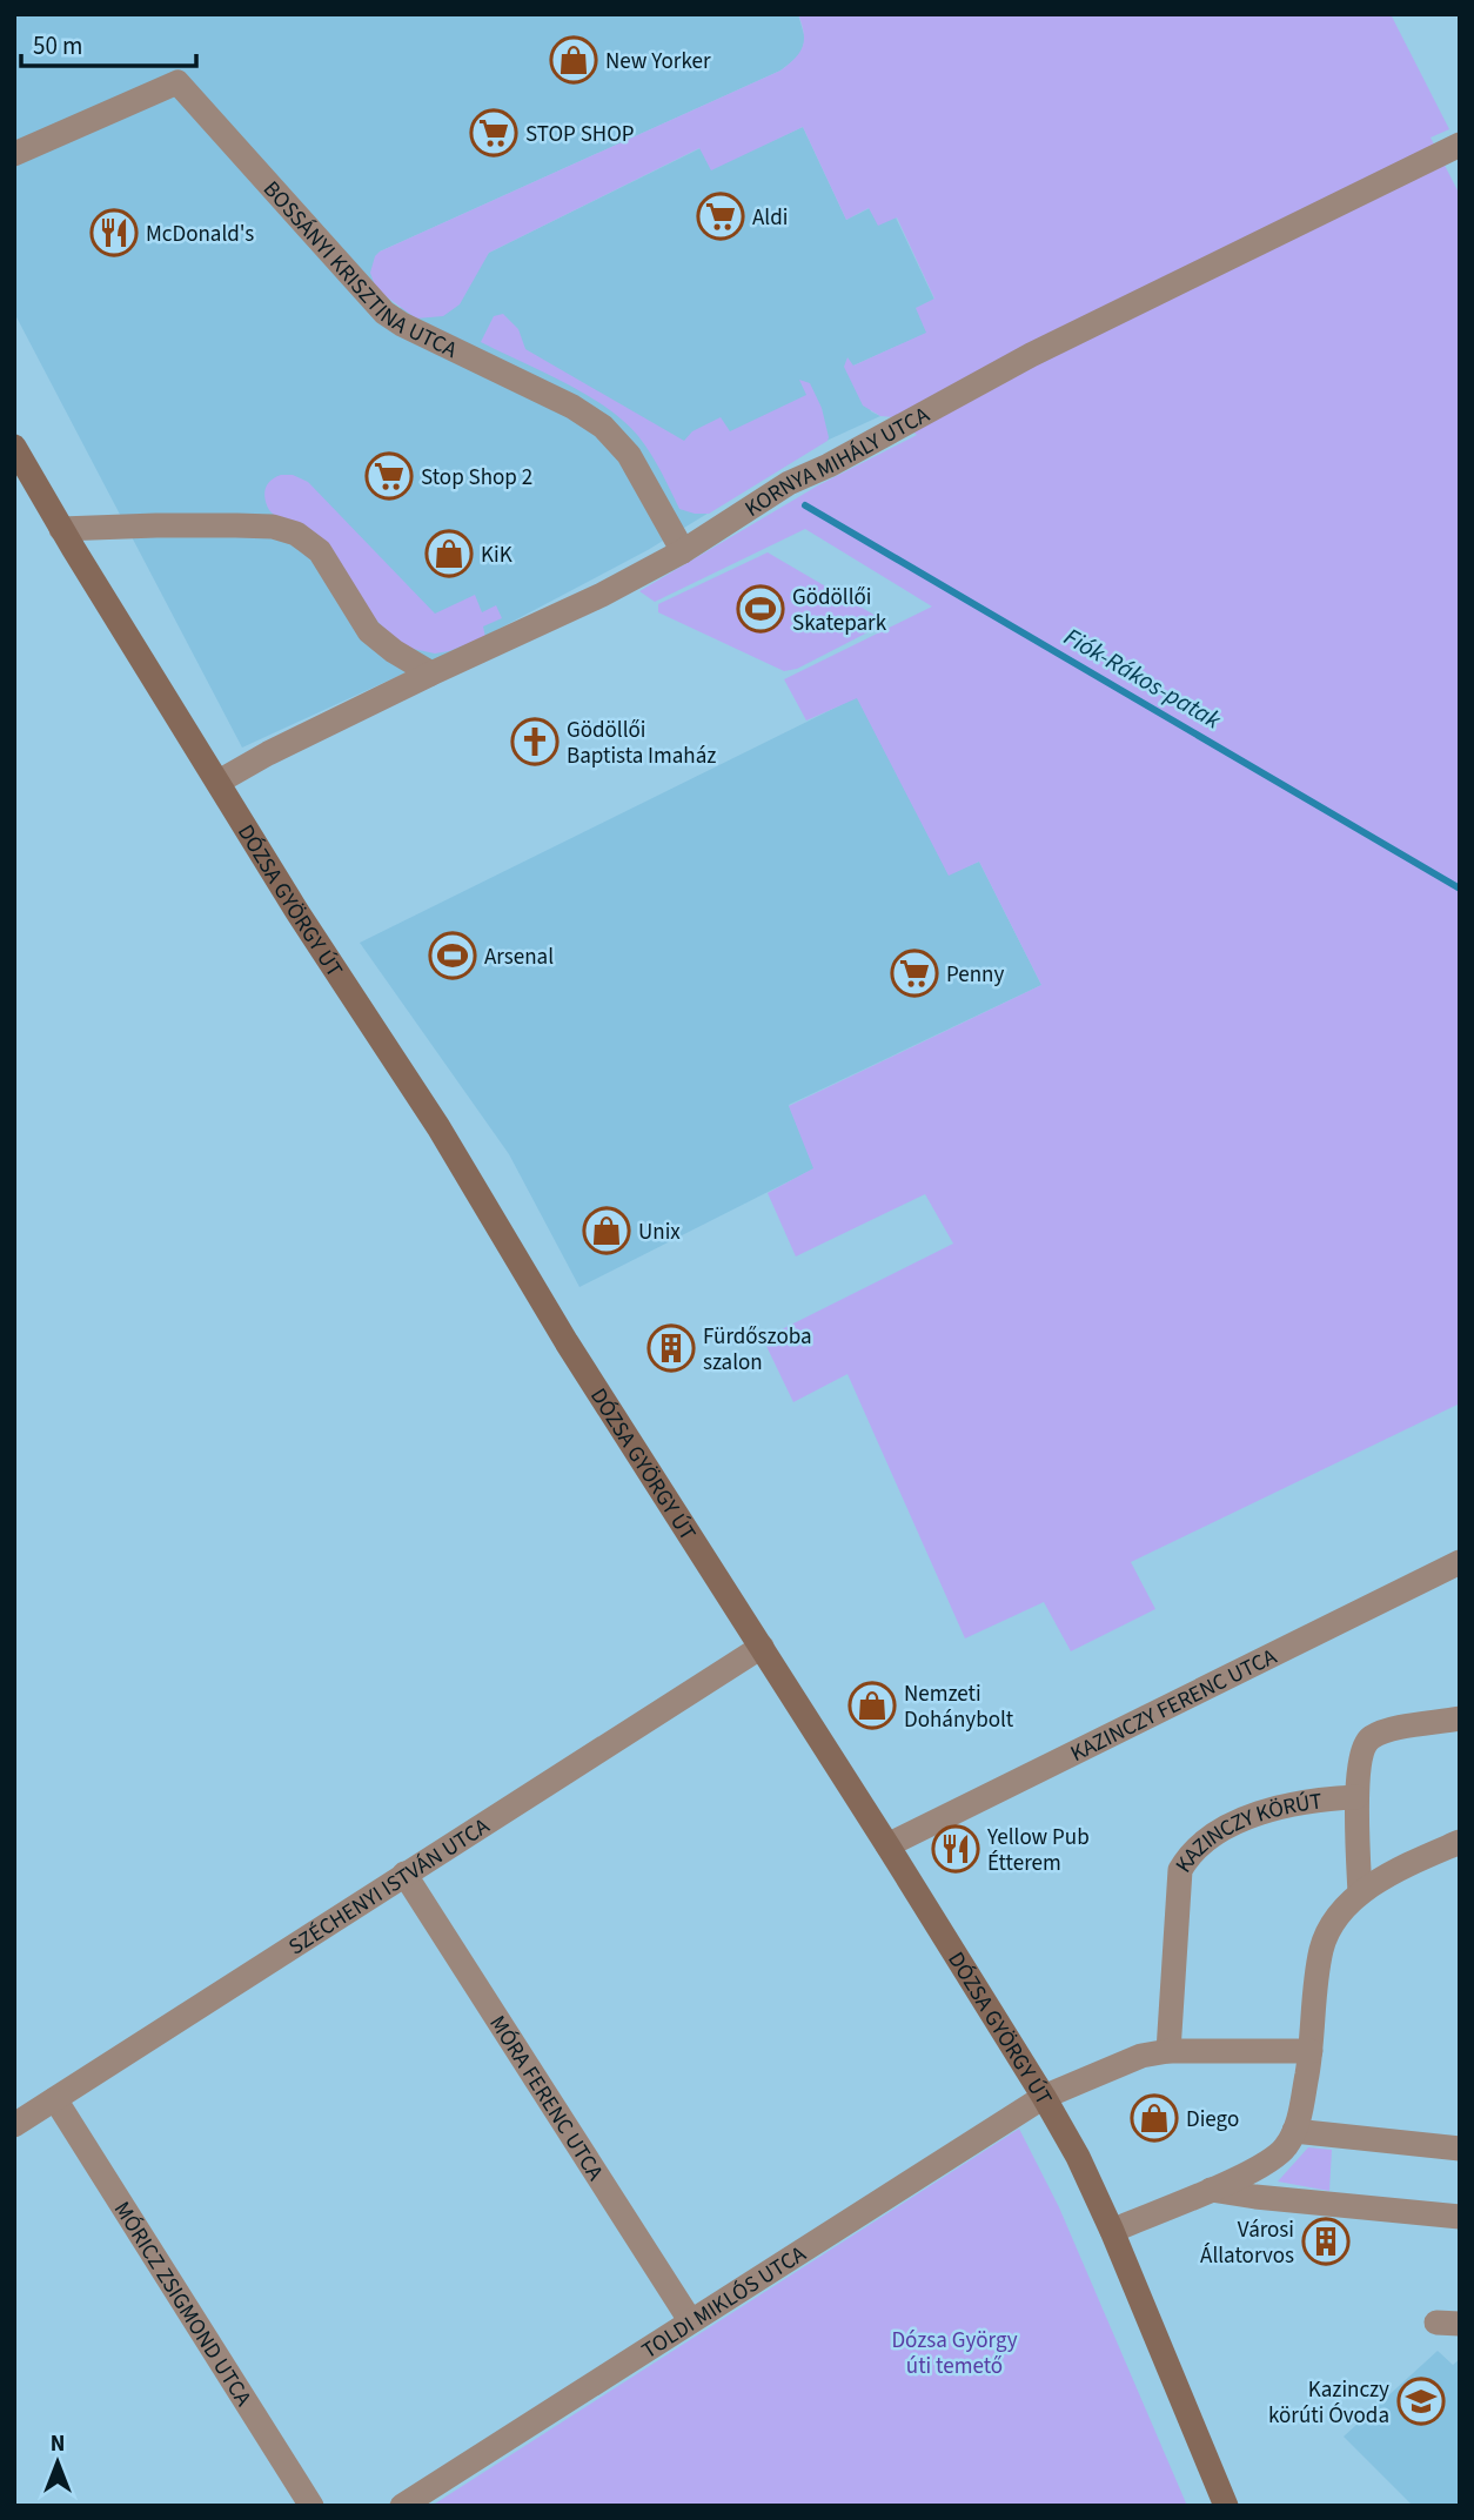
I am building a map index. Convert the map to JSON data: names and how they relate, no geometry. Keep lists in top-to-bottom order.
{
  "streets": {
    "main road": ["DÓZSA GYÖRGY ÚT"],
    "street": [
      "BOSSÁNYI KRISZTINA UTCA",
      "KORNYA MIHÁLY UTCA",
      "KAZINCZY FERENC UTCA",
      "KAZINCZY KÖRÚT",
      "SZÉCHENYI ISTVÁN UTCA",
      "MÓRA FERENC UTCA",
      "TOLDI MIKLÓS UTCA",
      "MÓRICZ ZSIGMOND UTCA"
    ]
  },
  "crossings": [
    ["BOSSÁNYI KRISZTINA UTCA", "KORNYA MIHÁLY UTCA"],
    ["KORNYA MIHÁLY UTCA", "DÓZSA GYÖRGY ÚT"],
    ["DÓZSA GYÖRGY ÚT", "KAZINCZY FERENC UTCA"],
    ["DÓZSA GYÖRGY ÚT", "SZÉCHENYI ISTVÁN UTCA"],
    ["DÓZSA GYÖRGY ÚT", "TOLDI MIKLÓS UTCA"],
    ["SZÉCHENYI ISTVÁN UTCA", "MÓRA FERENC UTCA"],
    ["SZÉCHENYI ISTVÁN UTCA", "MÓRICZ ZSIGMOND UTCA"],
    ["MÓRA FERENC UTCA", "TOLDI MIKLÓS UTCA"]
  ],
  "water": ["Fiók-Rákos-patak"],
  "parks": ["Dózsa György úti temető"],
  "places": {
    "shop": [
      "New Yorker",
      "KiK",
      "Unix",
      "Nemzeti Dohánybolt",
      "Diego"
    ],
    "supermarket": [
      "STOP SHOP",
      "Aldi",
      "Stop Shop 2",
      "Penny"
    ],
    "restaurant": ["McDonald's", "Yellow Pub Étterem"],
    "sports": ["Gödöllői Skatepark", "Arsenal"],
    "church": ["Gödöllői Baptista Imaház"],
    "building": ["Fürdőszoba szalon", "Városi Állatorvos"],
    "school or university": ["Kazinczy körúti Óvoda"]
  },
  "scale_bar": "50 m",
  "north": "top"
}
